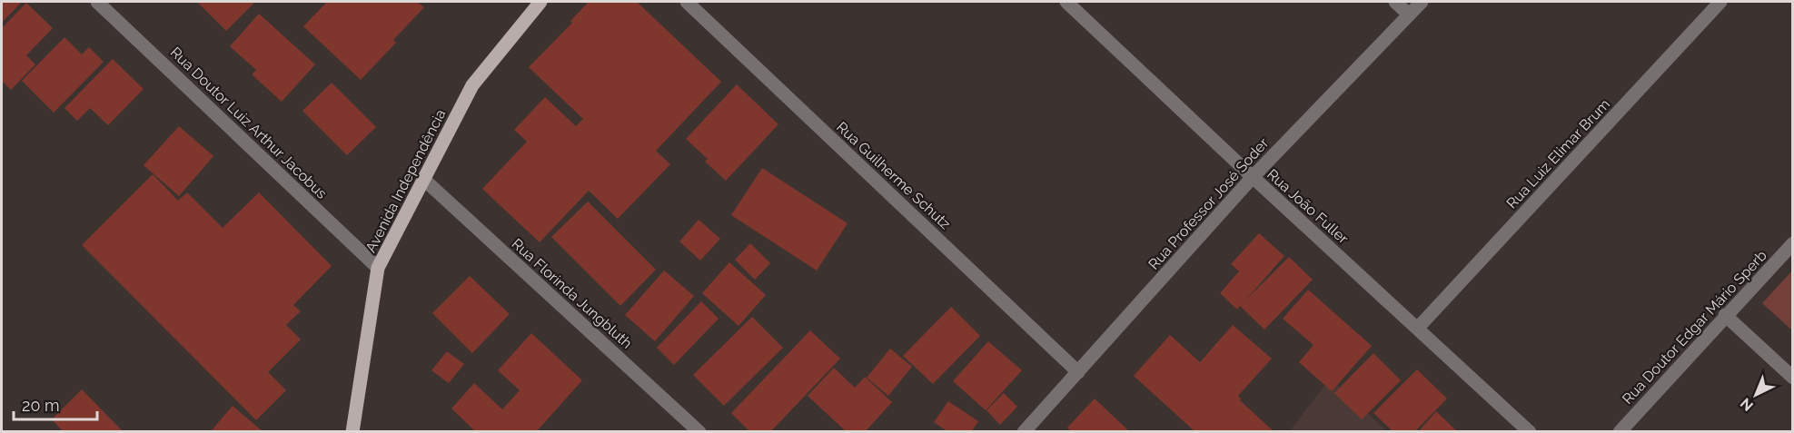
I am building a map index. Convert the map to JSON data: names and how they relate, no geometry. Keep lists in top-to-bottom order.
{
  "streets": {
    "main road": ["Avenida Independência"],
    "street": [
      "Rua Doutor Luiz Arthur Jacobus",
      "Rua Luiz Elimar Brum",
      "Rua Guilherme Schutz",
      "Rua Professor José Soder",
      "Rua João Fuller",
      "Rua Florinda Jungbluth",
      "Rua Doutor Edgar Mário Sperb"
    ]
  },
  "crossings": [
    ["Rua Doutor Luiz Arthur Jacobus", "Avenida Independência"],
    ["Rua Luiz Elimar Brum", "Rua João Fuller"],
    ["Rua Guilherme Schutz", "Rua Professor José Soder"],
    ["Avenida Independência", "Rua Florinda Jungbluth"],
    ["Rua Professor José Soder", "Rua João Fuller"]
  ],
  "scale_bar": "20 m",
  "north": "bottom left"
}
